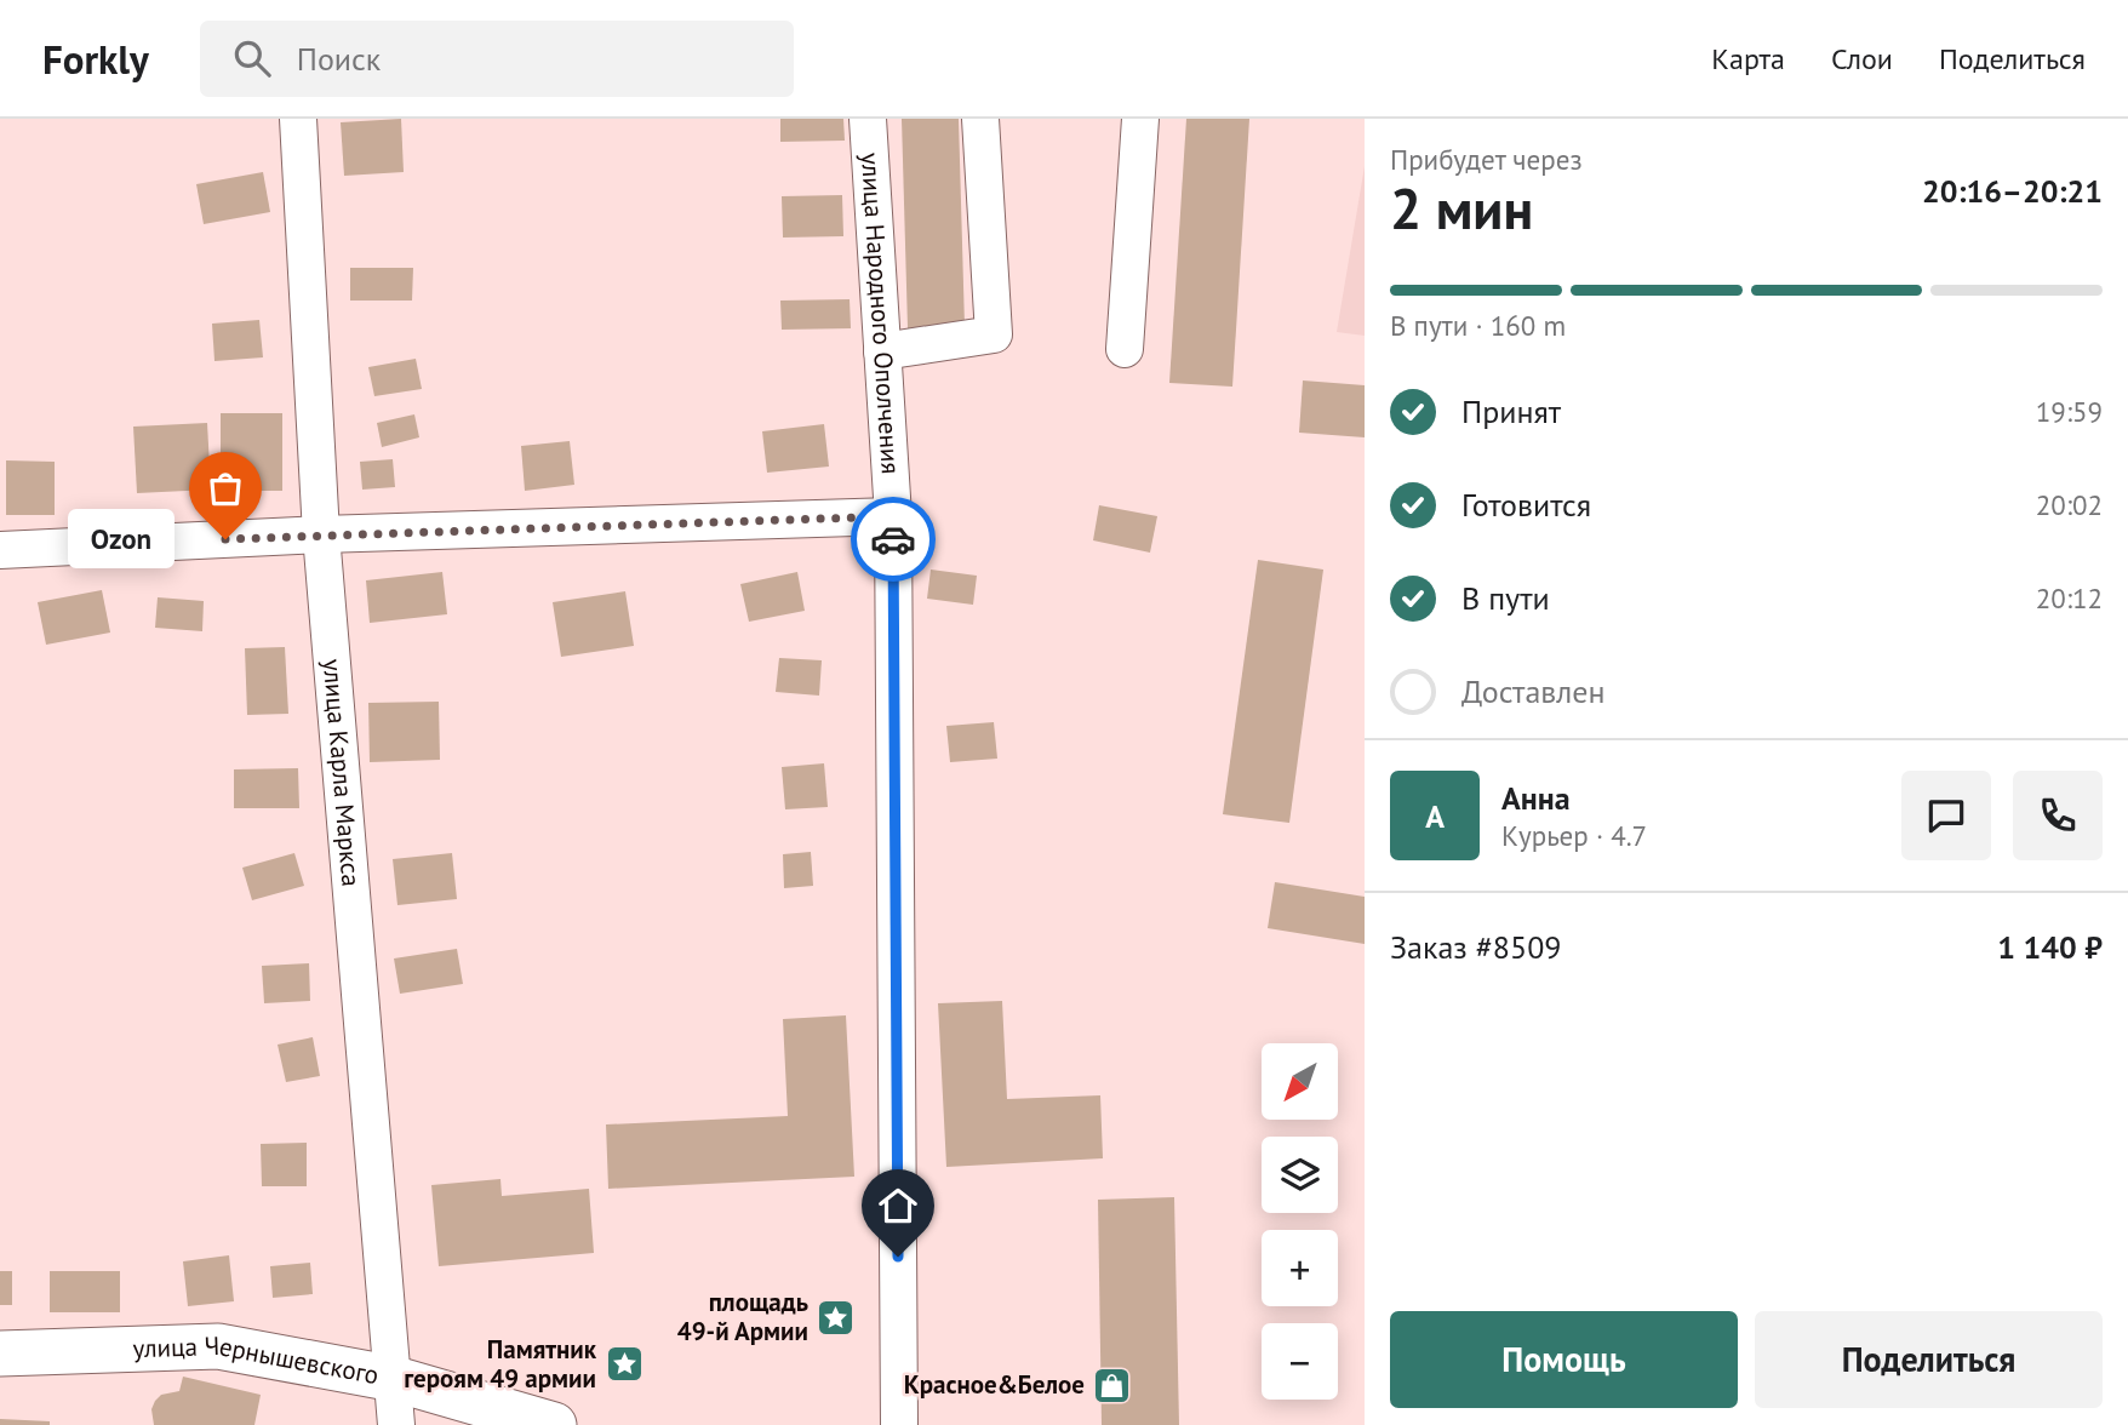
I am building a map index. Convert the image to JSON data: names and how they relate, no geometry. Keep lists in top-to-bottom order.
{
  "streets": {
    "main road": ["улица Чернышевского"],
    "street": ["улица Народного Ополчения", "улица Карла Маркса"]
  },
  "crossings": [
    ["улица Карла Маркса", "улица Чернышевского"]
  ],
  "places": {
    "other": ["Ozon"],
    "place": ["площадь 49-й Армии", "Памятник героям 49 армии"],
    "shop": ["Красное&Белое"]
  },
  "north": "bottom left",
  "page": {
    "header": "Forkly",
    "search": "Поиск",
    "nav": ["Карта", "Слои", "Поделиться"],
    "heading": ["2 мин", "Прибудет через", "20:16–20:21"],
    "panel": [
      "Анна",
      "Курьер · 4.7",
      "Заказ #8509",
      "1 140 ₽"
    ],
    "bar": "В пути · 160 m",
    "list": [
      ["Принят", "19:59"],
      ["Готовится", "20:02"],
      ["В пути", "20:12"],
      "Доставлен"
    ],
    "bubble": "Ozon",
    "round": "А",
    "map_buttons": ["+", "−"],
    "buttons": ["Помощь", "Поделиться"]
  }
}
